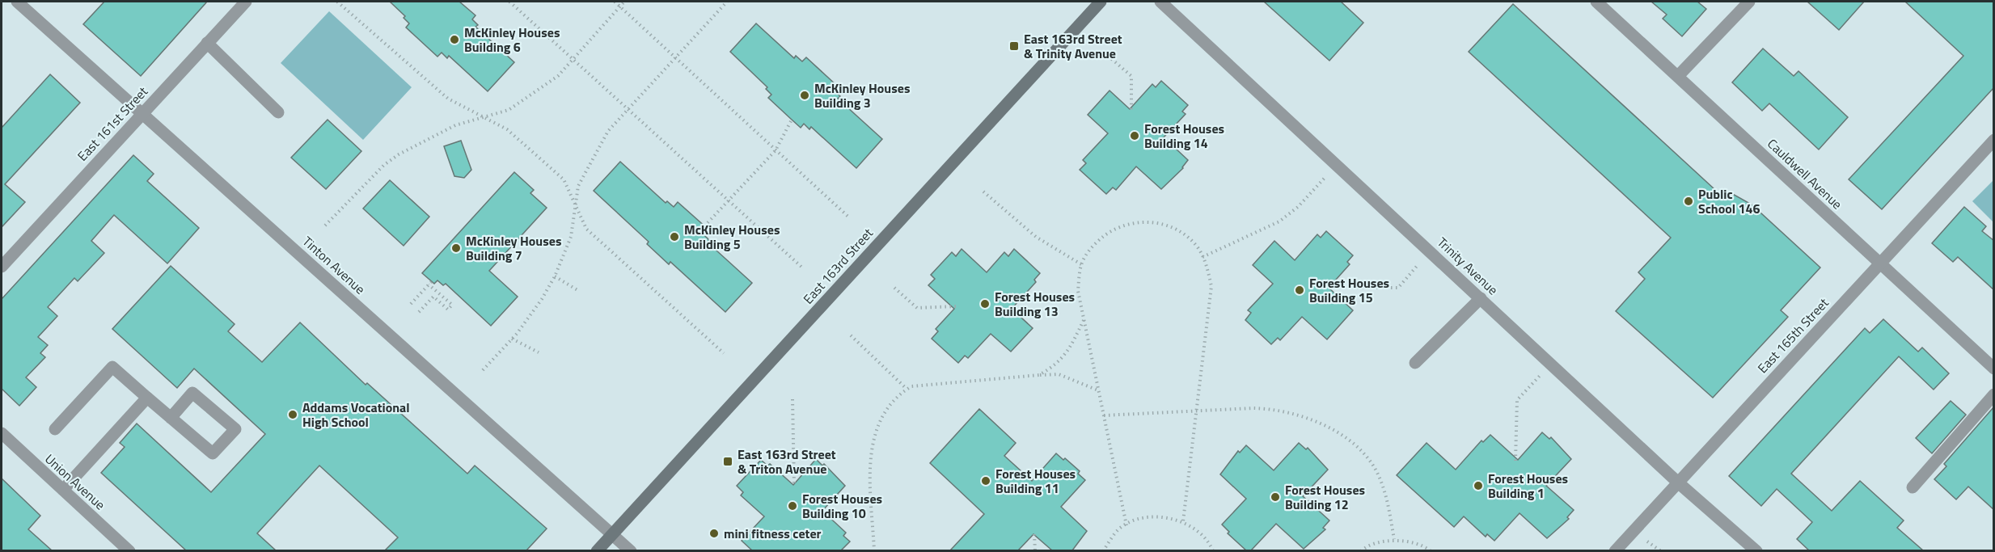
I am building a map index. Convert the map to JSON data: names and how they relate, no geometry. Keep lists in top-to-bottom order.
{
  "streets": {
    "main road": ["East 163rd Street"],
    "street": [
      "East 161st Street",
      "Cauldwell Avenue",
      "Tinton Avenue",
      "Trinity Avenue",
      "East 165th Street",
      "Union Avenue"
    ]
  },
  "crossings": [
    ["East 161st Street", "Tinton Avenue"],
    ["Cauldwell Avenue", "East 165th Street"],
    ["Tinton Avenue", "East 163rd Street"],
    ["Trinity Avenue", "East 165th Street"]
  ],
  "places": {
    "other": [
      "McKinley Houses Building 6",
      "McKinley Houses Building 3",
      "Forest Houses Building 14",
      "Public School 146",
      "McKinley Houses Building 5",
      "McKinley Houses Building 7",
      "Forest Houses Building 15",
      "Forest Houses Building 13",
      "Addams Vocational High School",
      "Forest Houses Building 11",
      "Forest Houses Building 1",
      "Forest Houses Building 12",
      "Forest Houses Building 10",
      "mini fitness ceter"
    ],
    "transit": ["East 163rd Street & Trinity Avenue", "East 163rd Street & Triton Avenue"]
  }
}
